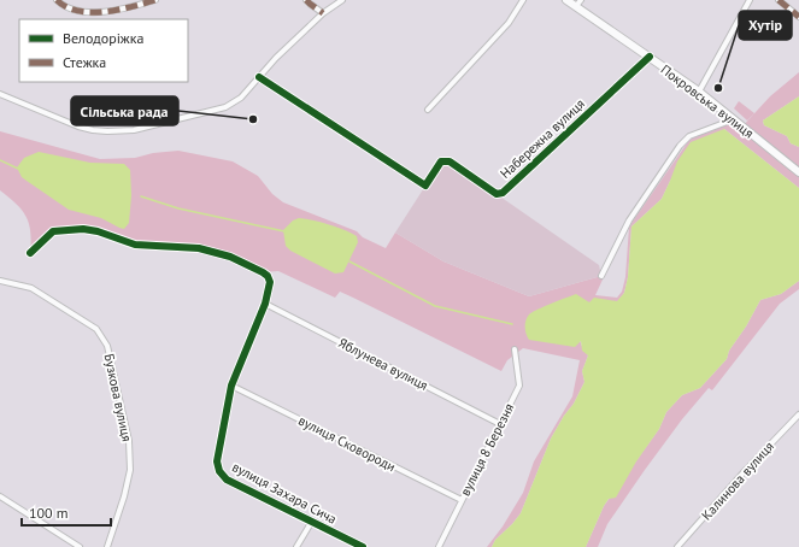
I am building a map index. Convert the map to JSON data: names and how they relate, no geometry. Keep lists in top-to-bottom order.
{
  "streets": {
    "street": [
      "Покровська вулиця",
      "Набережна вулиця",
      "Яблунева вулиця",
      "Бузкова вулиця",
      "вулиця Сковороди",
      "вулиця 8 Березня",
      "Калинова вулиця",
      "вулиця Захара Сича"
    ]
  },
  "crossings": [
    ["Покровська вулиця", "Набережна вулиця"],
    ["Яблунева вулиця", "вулиця 8 Березня"],
    ["Яблунева вулиця", "вулиця Захара Сича"],
    ["вулиця Сковороди", "вулиця 8 Березня"],
    ["вулиця Сковороди", "вулиця Захара Сича"]
  ],
  "places": ["Хутір", "Сільська рада"],
  "legend": ["Велодоріжка", "Стежка"],
  "scale_bar": "100 m"
}
